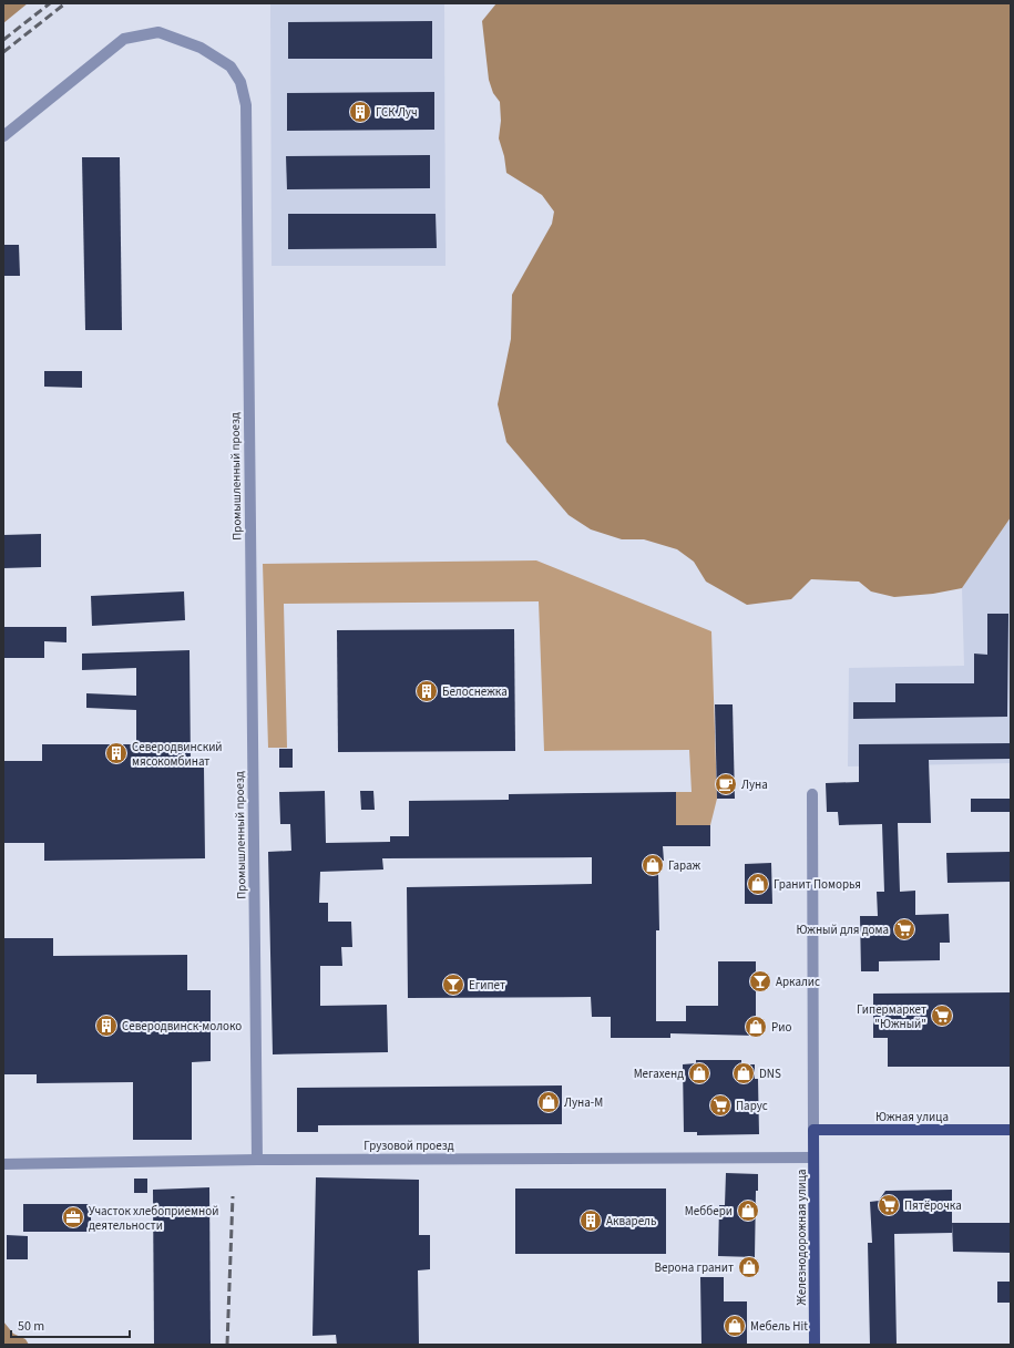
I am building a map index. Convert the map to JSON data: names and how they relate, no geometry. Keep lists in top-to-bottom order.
{
  "streets": {
    "main road": ["Южная улица", "Железнодорожная улица"],
    "street": ["Промышленный проезд", "Грузовой проезд"]
  },
  "crossings": [
    ["Промышленный проезд", "Грузовой проезд"],
    ["Южная улица", "Железнодорожная улица"],
    ["Грузовой проезд", "Железнодорожная улица"]
  ],
  "places": {
    "building": [
      "ГСК Луч",
      "Белоснежка",
      "Северодвинский мясокомбинат",
      "Северодвинск-молоко",
      "Акварель"
    ],
    "cafe": ["Луна"],
    "shop": [
      "Гараж",
      "Гранит Поморья",
      "Рио",
      "Мегахенд",
      "DNS",
      "Луна-М",
      "Меббери",
      "Верона гранит",
      "Мебель Hit"
    ],
    "supermarket": [
      "Южный для дома",
      "Гипермаркет \"Южный\"",
      "Парус",
      "Пятёрочка"
    ],
    "bar": ["Аркалис", "Египет"],
    "office": ["Участок хлебоприемной деятельности"]
  },
  "scale_bar": "50 m"
}
